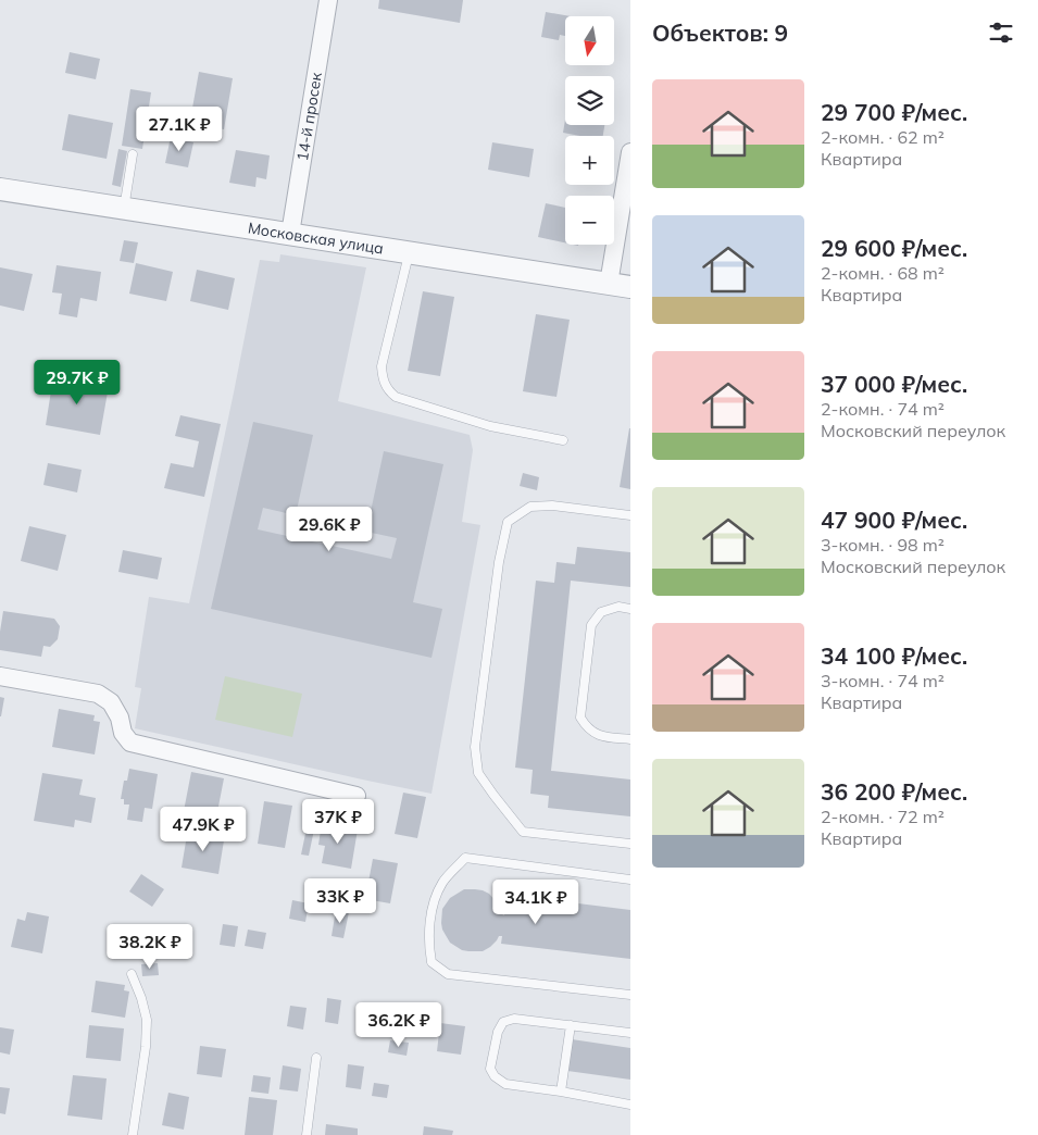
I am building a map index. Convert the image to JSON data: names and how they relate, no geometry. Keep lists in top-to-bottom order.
{
  "streets": {
    "street": ["14-й просек", "Московская улица"]
  },
  "crossings": [
    ["14-й просек", "Московская улица"]
  ],
  "north": "bottom",
  "page": {
    "heading": "Объектов: 9",
    "map_buttons": ["+", "−"],
    "list": [
      {
        "name": "29 700 ₽/мес.",
        "note": "2-комн. · 62 m² · Квартира"
      },
      {
        "name": "29 600 ₽/мес.",
        "note": "2-комн. · 68 m² · Квартира"
      },
      {
        "name": "37 000 ₽/мес.",
        "note": "2-комн. · 74 m² · Московский переулок"
      },
      {
        "name": "47 900 ₽/мес.",
        "note": "3-комн. · 98 m² · Московский переулок"
      },
      {
        "name": "34 100 ₽/мес.",
        "note": "3-комн. · 74 m² · Квартира"
      },
      {
        "name": "36 200 ₽/мес.",
        "note": "2-комн. · 72 m² · Квартира"
      }
    ],
    "price": [
      "27.1K ₽",
      "29.7K ₽",
      "29.6K ₽",
      "37K ₽",
      "47.9K ₽",
      "33K ₽",
      "34.1K ₽",
      "38.2K ₽",
      "36.2K ₽"
    ]
  }
}
